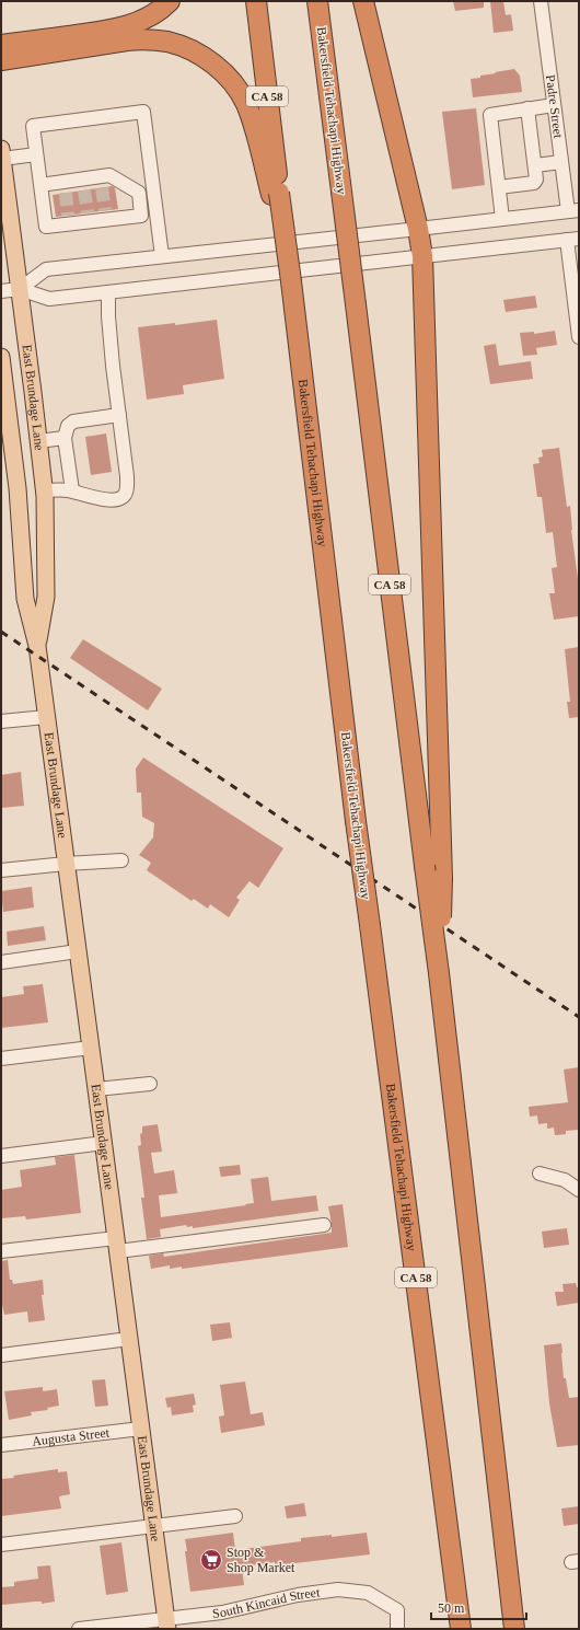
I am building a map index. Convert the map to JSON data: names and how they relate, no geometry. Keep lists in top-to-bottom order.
{
  "streets": {
    "highway": ["CA 58", "Bakersfield Tehachapi Highway"],
    "main road": ["East Brundage Lane"],
    "street": ["Padre Street", "Augusta Street", "South Kincaid Street"]
  },
  "crossings": [
    ["CA 58", "Bakersfield Tehachapi Highway"],
    ["East Brundage Lane", "Augusta Street"],
    ["East Brundage Lane", "South Kincaid Street"]
  ],
  "places": {
    "supermarket": ["Stop & Shop Market"]
  },
  "scale_bar": "50 m"
}
